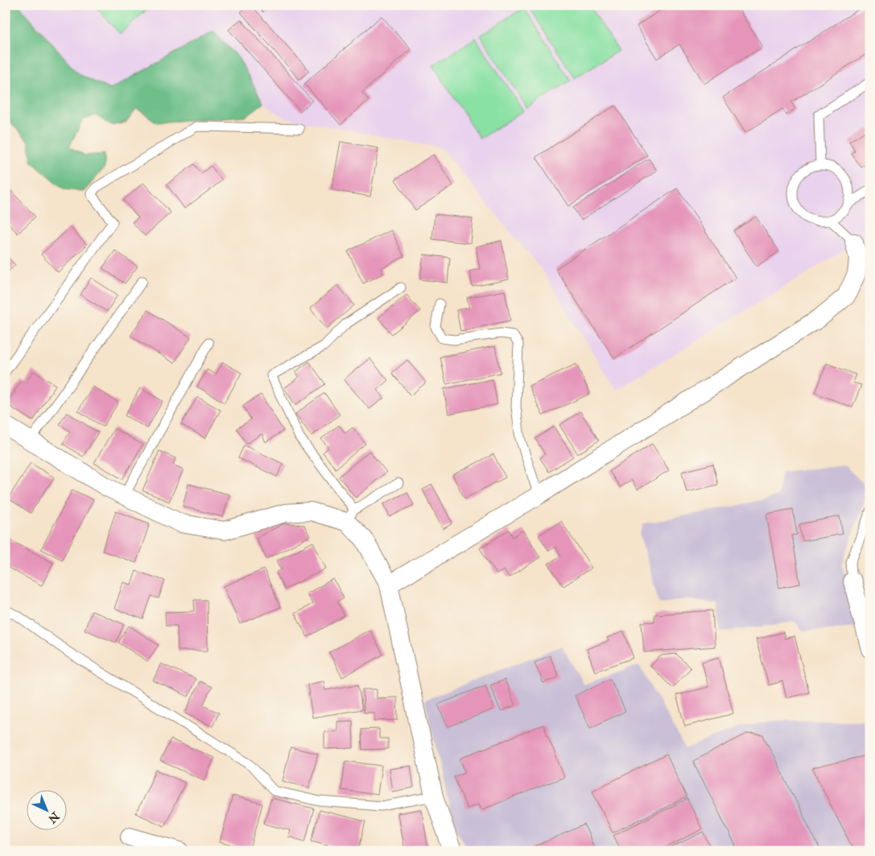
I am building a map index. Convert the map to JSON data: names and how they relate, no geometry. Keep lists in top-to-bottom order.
{
  "north": "bottom right"
}
